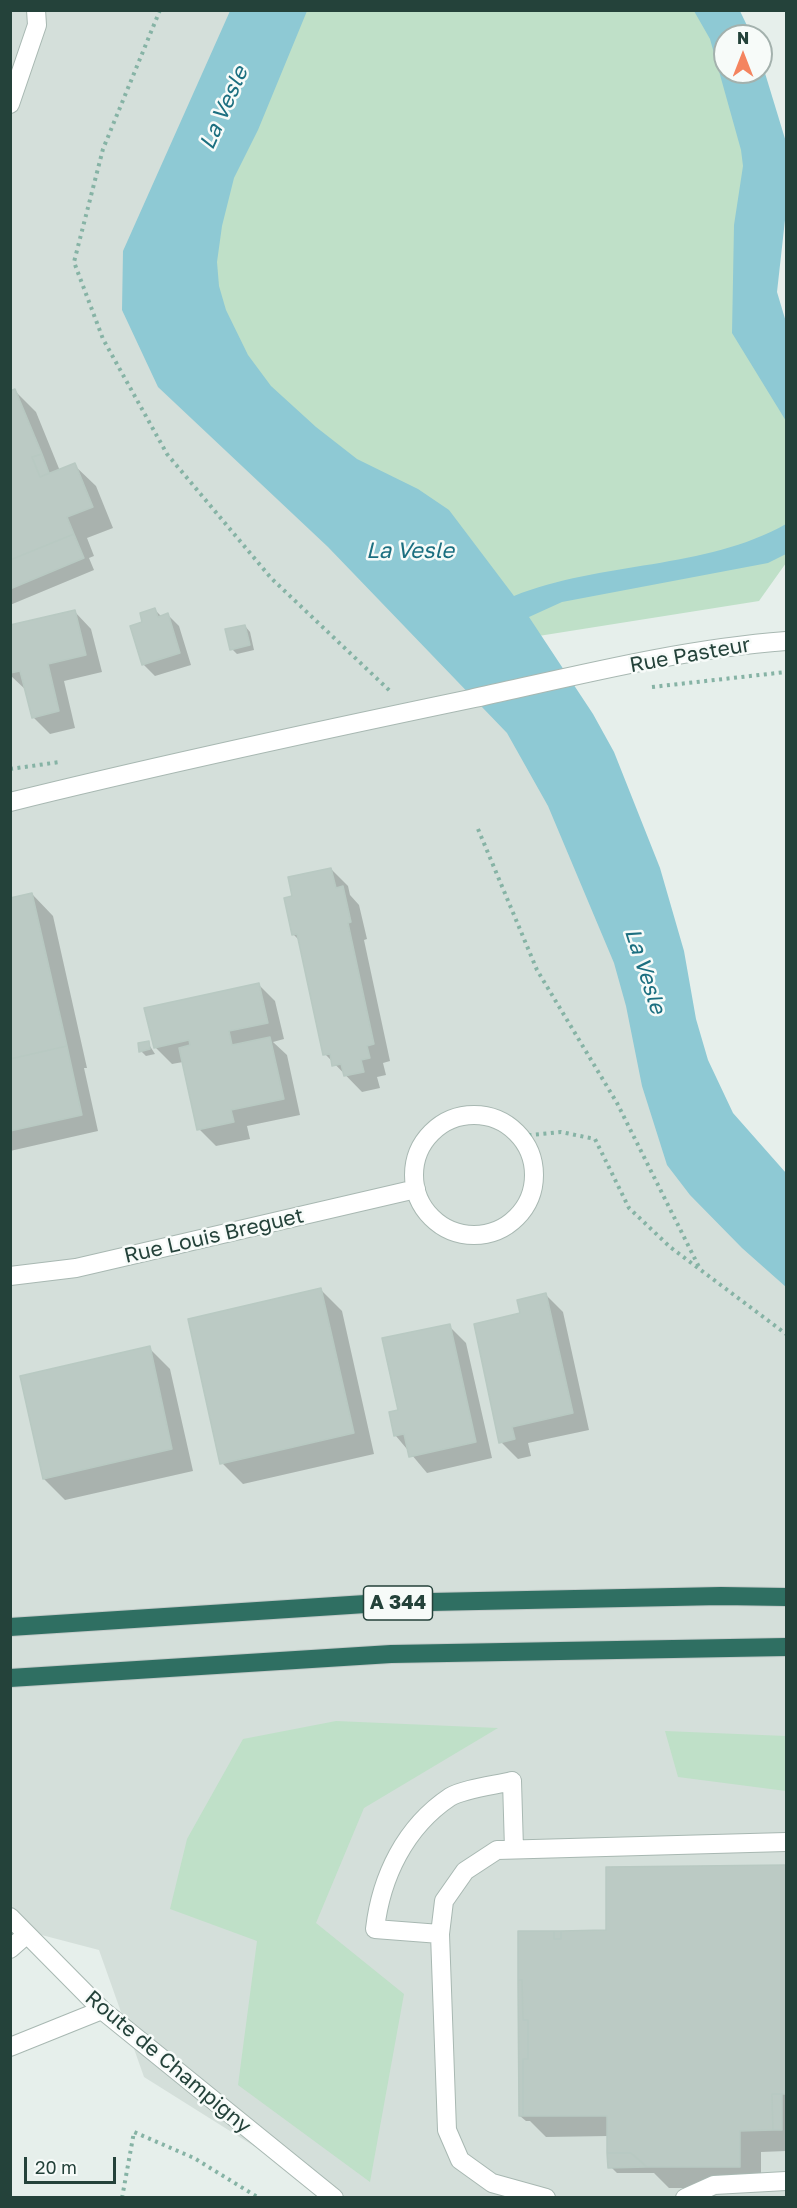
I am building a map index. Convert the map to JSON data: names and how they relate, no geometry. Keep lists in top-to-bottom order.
{
  "streets": {
    "highway": ["A 344"],
    "street": ["Rue Pasteur", "Rue Louis Breguet", "Route de Champigny"]
  },
  "water": ["La Vesle"],
  "scale_bar": "20 m",
  "north": "top"
}
